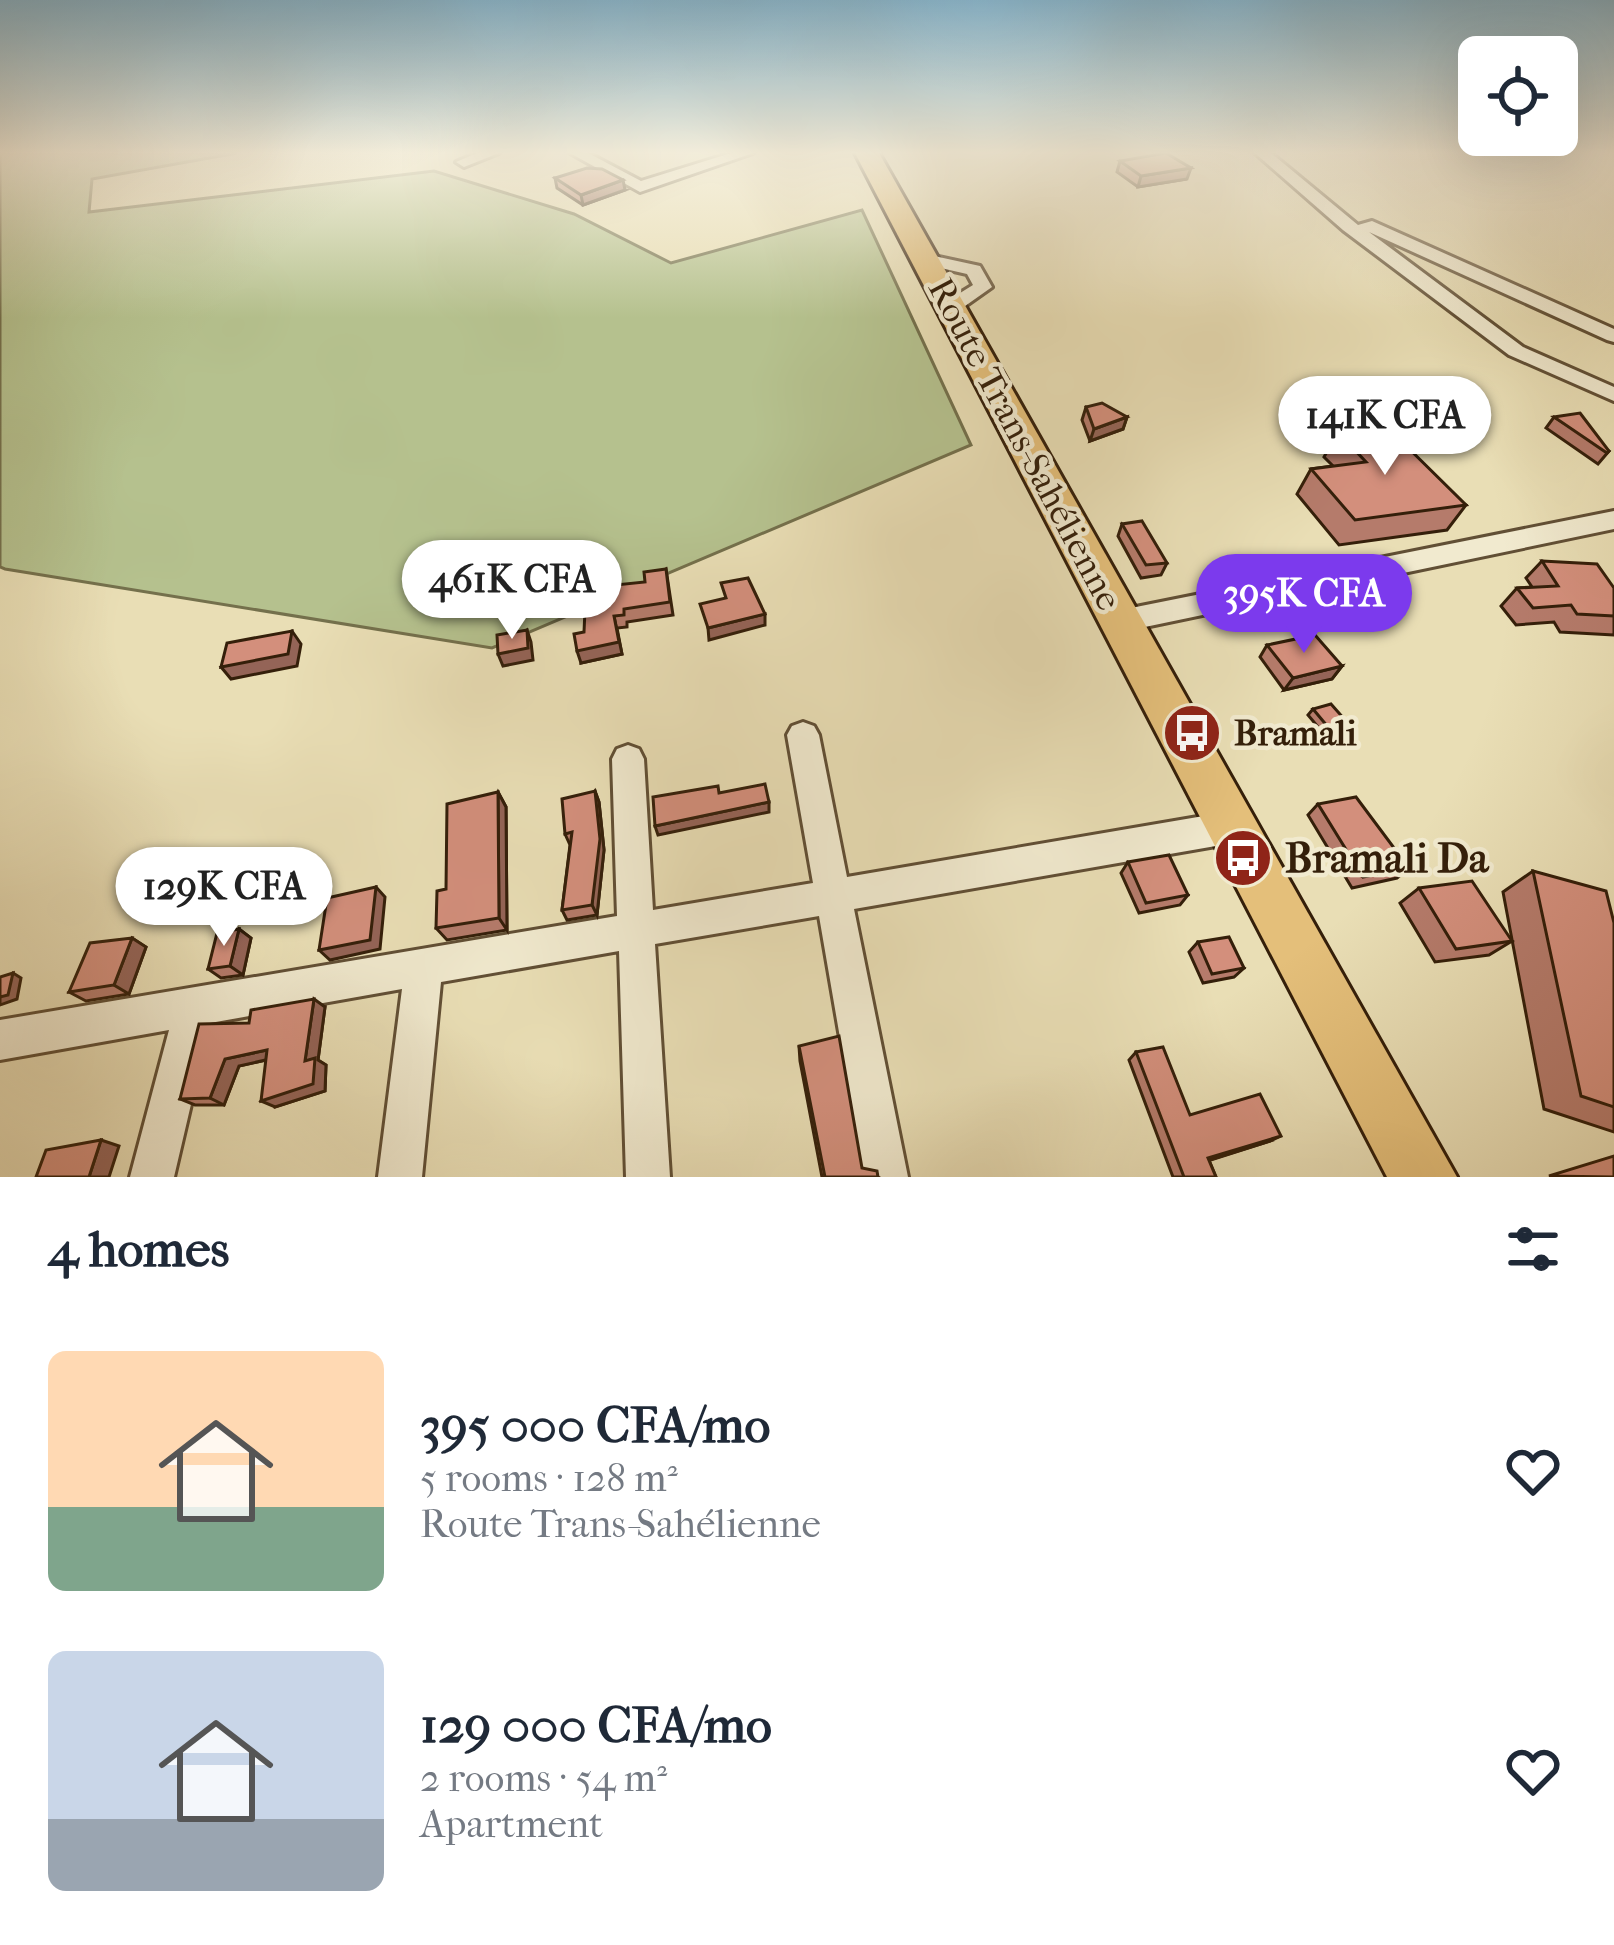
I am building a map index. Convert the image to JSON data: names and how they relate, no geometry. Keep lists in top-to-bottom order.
{
  "streets": {
    "highway": ["Route Trans-Sahélienne"]
  },
  "places": {
    "bus stop": ["Bramali", "Bramali Da"]
  },
  "page": {
    "price": [
      "141K CFA",
      "461K CFA",
      "395K CFA",
      "129K CFA"
    ],
    "heading": "4 homes",
    "list": [
      {
        "name": "395 000 CFA/mo",
        "note": "5 rooms · 128 m² · Route Trans-Sahélienne"
      },
      {
        "name": "129 000 CFA/mo",
        "note": "2 rooms · 54 m² · Apartment"
      }
    ]
  }
}
